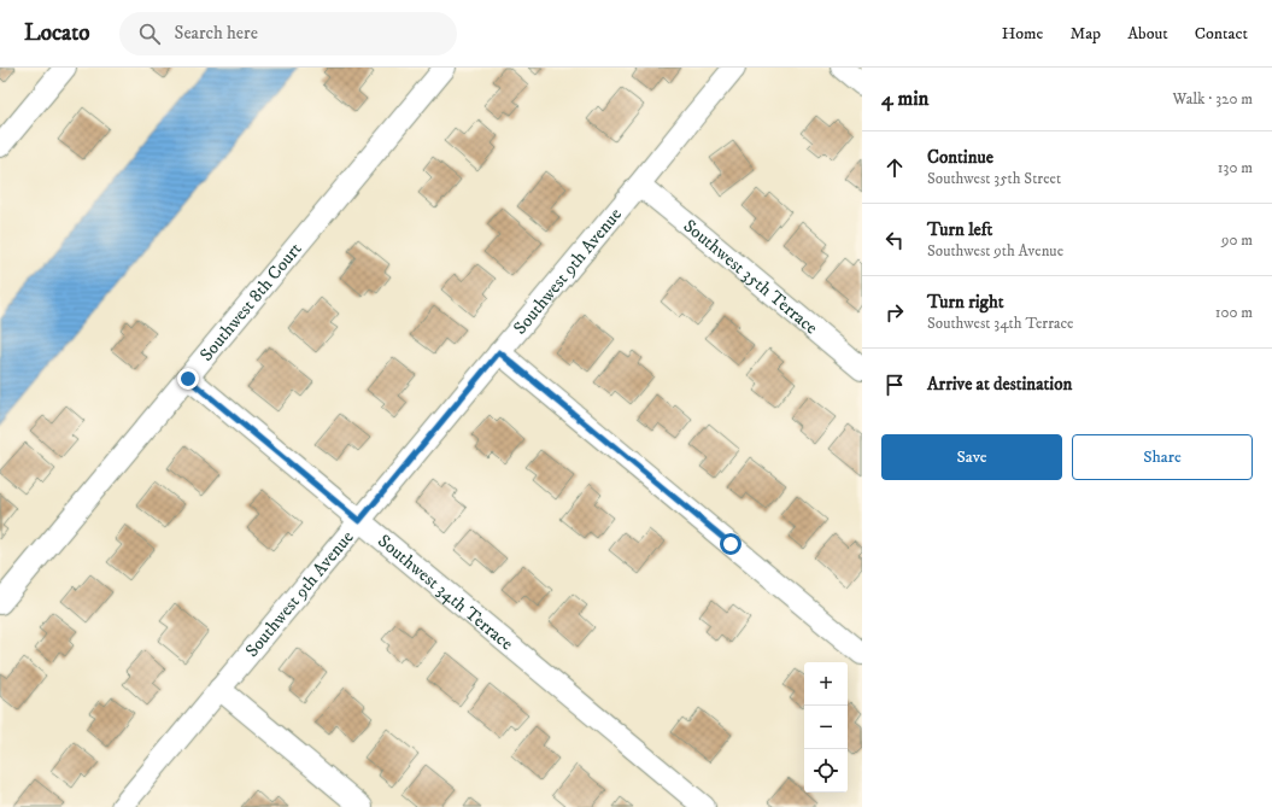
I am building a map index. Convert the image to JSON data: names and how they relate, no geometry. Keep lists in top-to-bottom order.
{
  "streets": {
    "street": [
      "Southwest 9th Avenue",
      "Southwest 35th Terrace",
      "Southwest 8th Court",
      "Southwest 34th Terrace"
    ]
  },
  "crossings": [
    ["Southwest 9th Avenue", "Southwest 35th Terrace"],
    ["Southwest 9th Avenue", "Southwest 34th Terrace"],
    ["Southwest 8th Court", "Southwest 34th Terrace"]
  ],
  "page": {
    "header": "Locato",
    "search": "Search here",
    "nav": [
      "Home",
      "Map",
      "About",
      "Contact"
    ],
    "heading": ["4 min", "Walk · 320 m"],
    "list": [
      ["Continue", "Southwest 35th Street", "130 m"],
      ["Turn left", "Southwest 9th Avenue", "90 m"],
      ["Turn right", "Southwest 34th Terrace", "100 m"],
      "Arrive at destination"
    ],
    "buttons": ["Save", "Share"],
    "map_buttons": ["+", "−"]
  }
}
